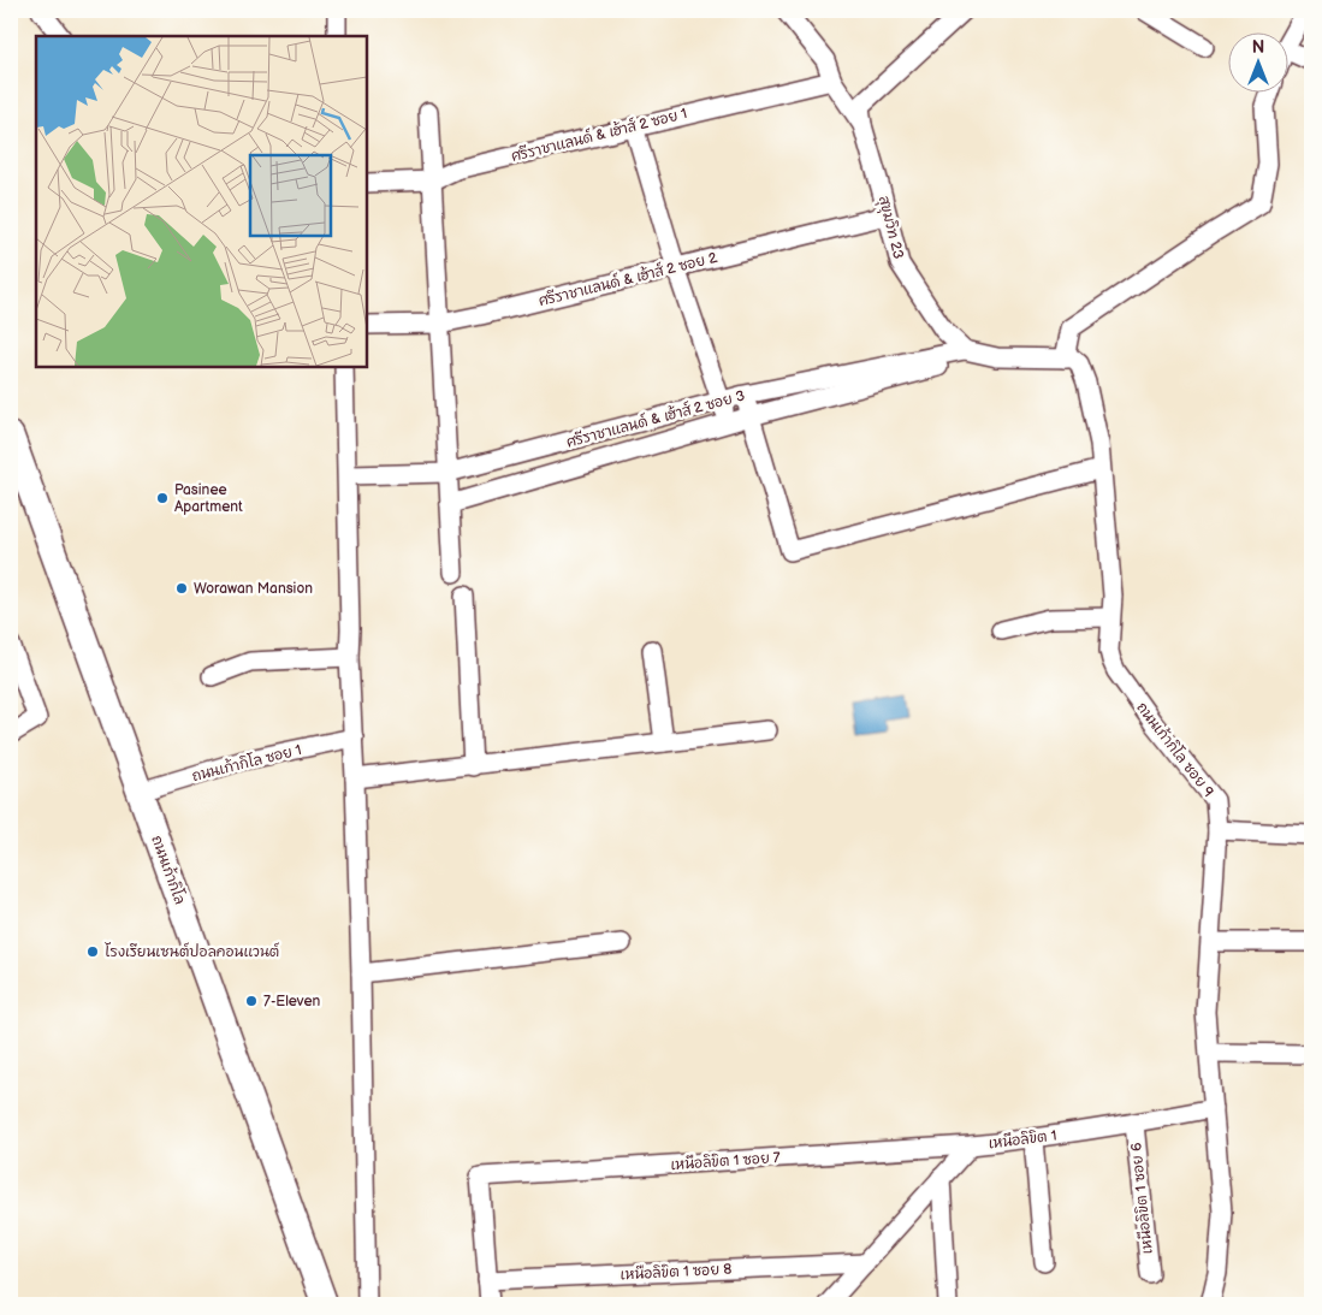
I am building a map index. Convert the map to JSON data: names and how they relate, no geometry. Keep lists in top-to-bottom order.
{
  "streets": {
    "main road": ["ถนนเก้ากิโล"],
    "street": [
      "ศรีราชาแลนด์ & เฮ้าส์ 2 ซอย 1",
      "สุขุมวิท 23",
      "ศรีราชาแลนด์ & เฮ้าส์ 2 ซอย 2",
      "ศรีราชาแลนด์ & เฮ้าส์ 2 ซอย 3",
      "ถนนเก้ากิโล ซอย 9",
      "ถนนเก้ากิโล ซอย 1",
      "เหนือลิขิต 1",
      "เหนือลิขิต 1 ซอย 7",
      "เหนือลิขิต 1 ซอย 6",
      "เหนือลิขิต 1 ซอย 8"
    ]
  },
  "crossings": [
    ["ศรีราชาแลนด์ & เฮ้าส์ 2 ซอย 1", "สุขุมวิท 23"],
    ["สุขุมวิท 23", "ศรีราชาแลนด์ & เฮ้าส์ 2 ซอย 2"],
    ["สุขุมวิท 23", "ศรีราชาแลนด์ & เฮ้าส์ 2 ซอย 3"],
    ["สุขุมวิท 23", "ถนนเก้ากิโล ซอย 9"],
    ["ถนนเก้ากิโล ซอย 9", "เหนือลิขิต 1"],
    ["ถนนเก้ากิโล ซอย 1", "ถนนเก้ากิโล"],
    ["เหนือลิขิต 1", "เหนือลิขิต 1 ซอย 7"],
    ["เหนือลิขิต 1", "เหนือลิขิต 1 ซอย 6"],
    ["เหนือลิขิต 1", "เหนือลิขิต 1 ซอย 8"],
    ["เหนือลิขิต 1 ซอย 7", "เหนือลิขิต 1 ซอย 8"]
  ],
  "places": [
    "Pasinee Apartment",
    "Worawan Mansion",
    "โรงเรียนเซนต์ปอลคอนแวนต์",
    "7-Eleven"
  ],
  "north": "top"
}
